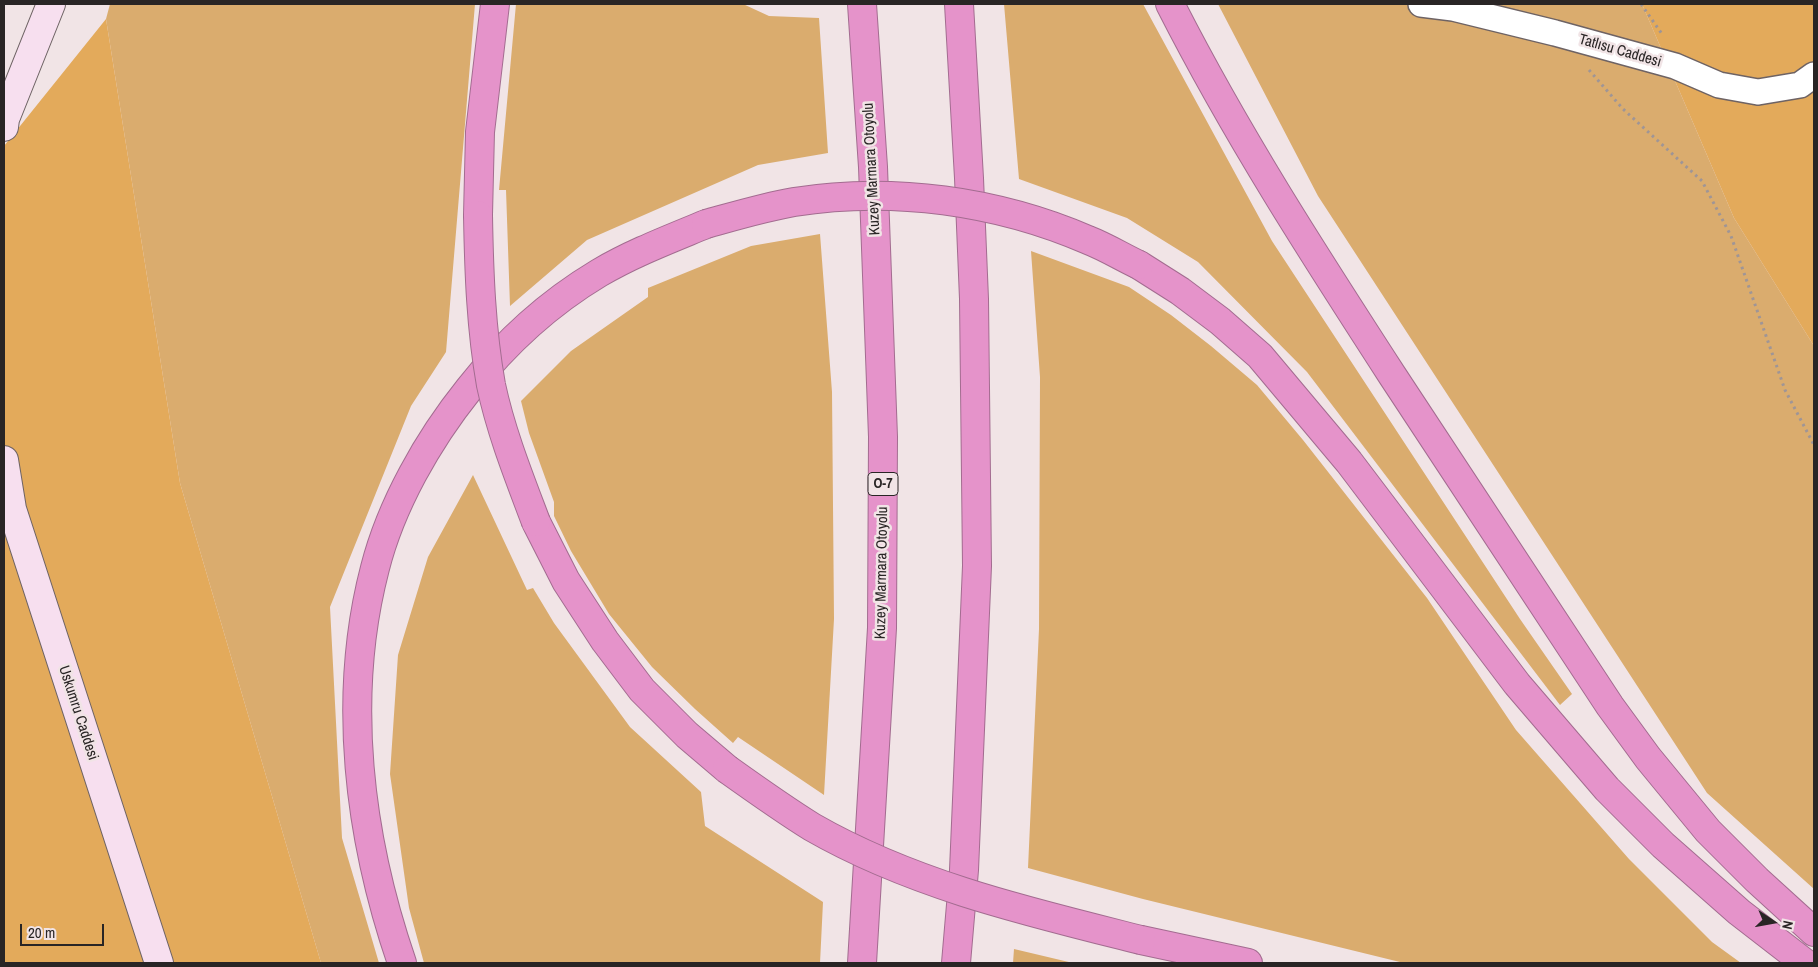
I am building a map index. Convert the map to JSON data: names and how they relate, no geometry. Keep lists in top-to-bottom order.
{
  "streets": {
    "highway": ["Kuzey Marmara Otoyolu", "O-7"],
    "main road": ["Uskumru Caddesi"],
    "street": ["Tatlısu Caddesi"]
  },
  "scale_bar": "20 m",
  "north": "right"
}
